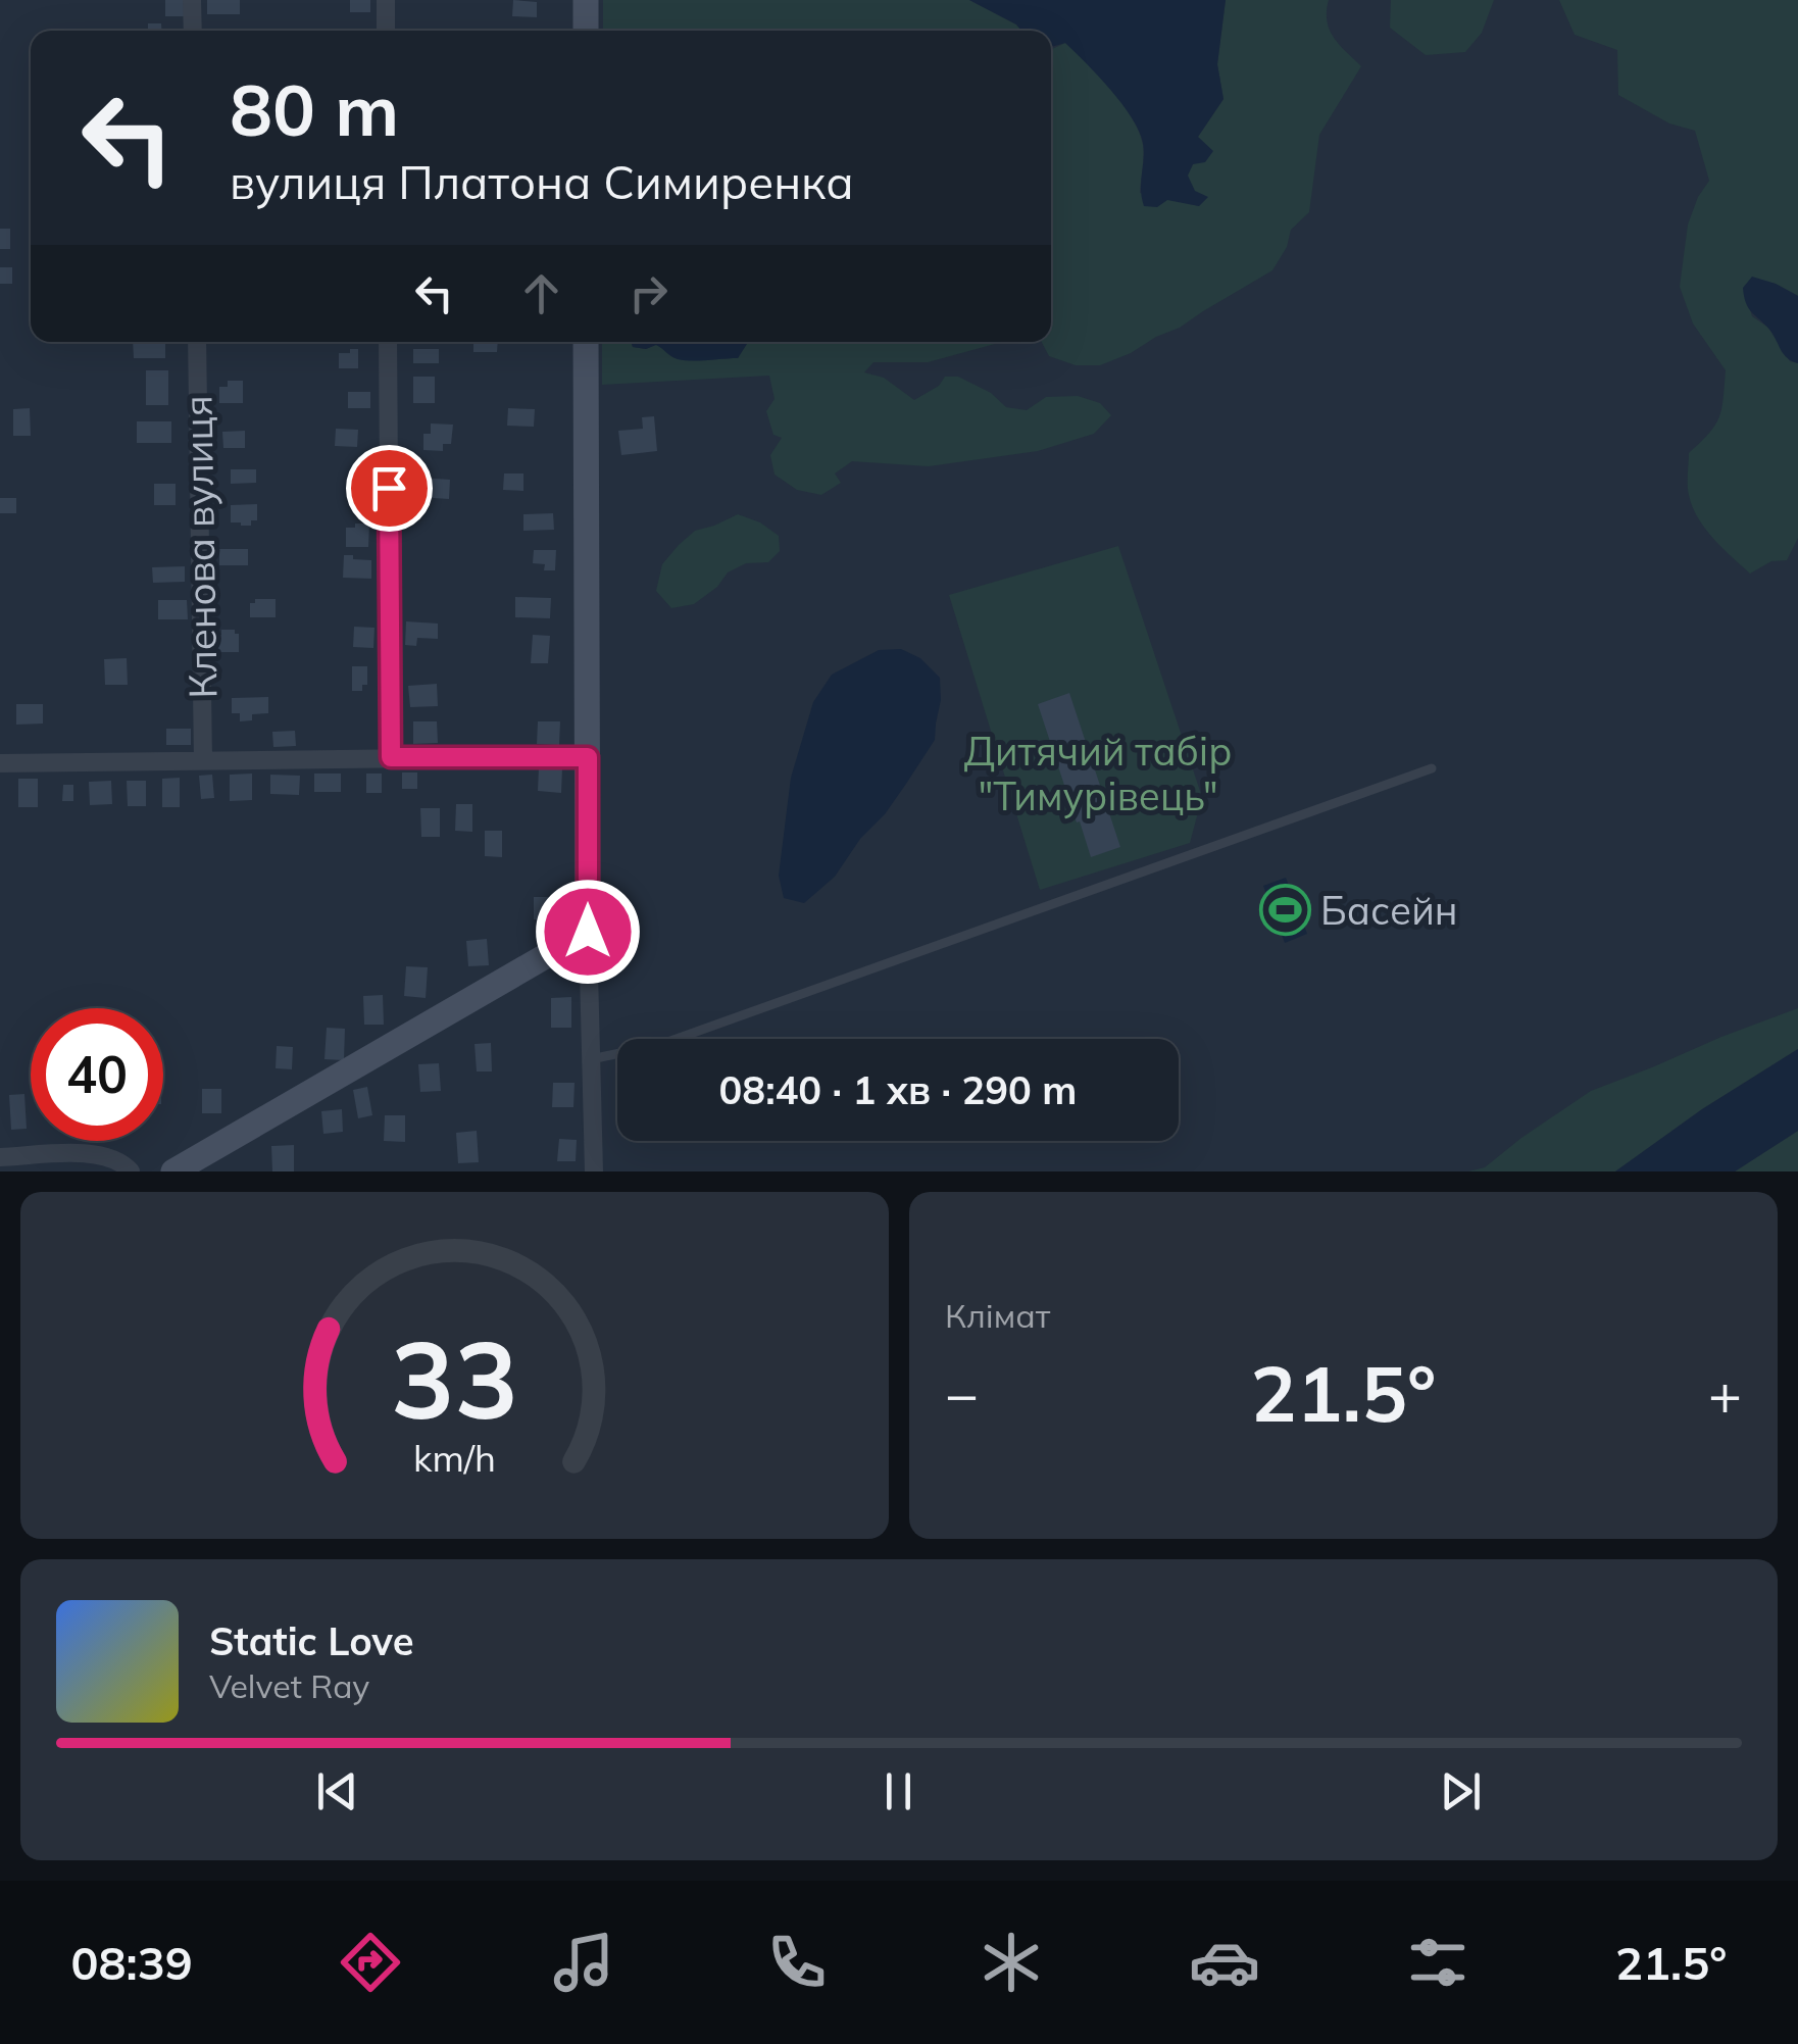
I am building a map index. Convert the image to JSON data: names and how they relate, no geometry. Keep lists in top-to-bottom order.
{
  "streets": {
    "street": ["Кленова вулиця"]
  },
  "parks": ["Дитячий табір \"Тимурівець\""],
  "places": {
    "sports": ["Басейн"]
  },
  "page": {
    "turn": ["80 m", "вулиця Платона Симиренка"],
    "limit": "40",
    "trip": "08:40 · 1 хв · 290 m",
    "tile": "Клімат",
    "heat": ["−", "21.5°", "+"],
    "song": ["Static Love", "Velvet Ray"],
    "tabs": ["08:39", "21.5°"],
    "gauge": ["33", "km/h"]
  }
}
